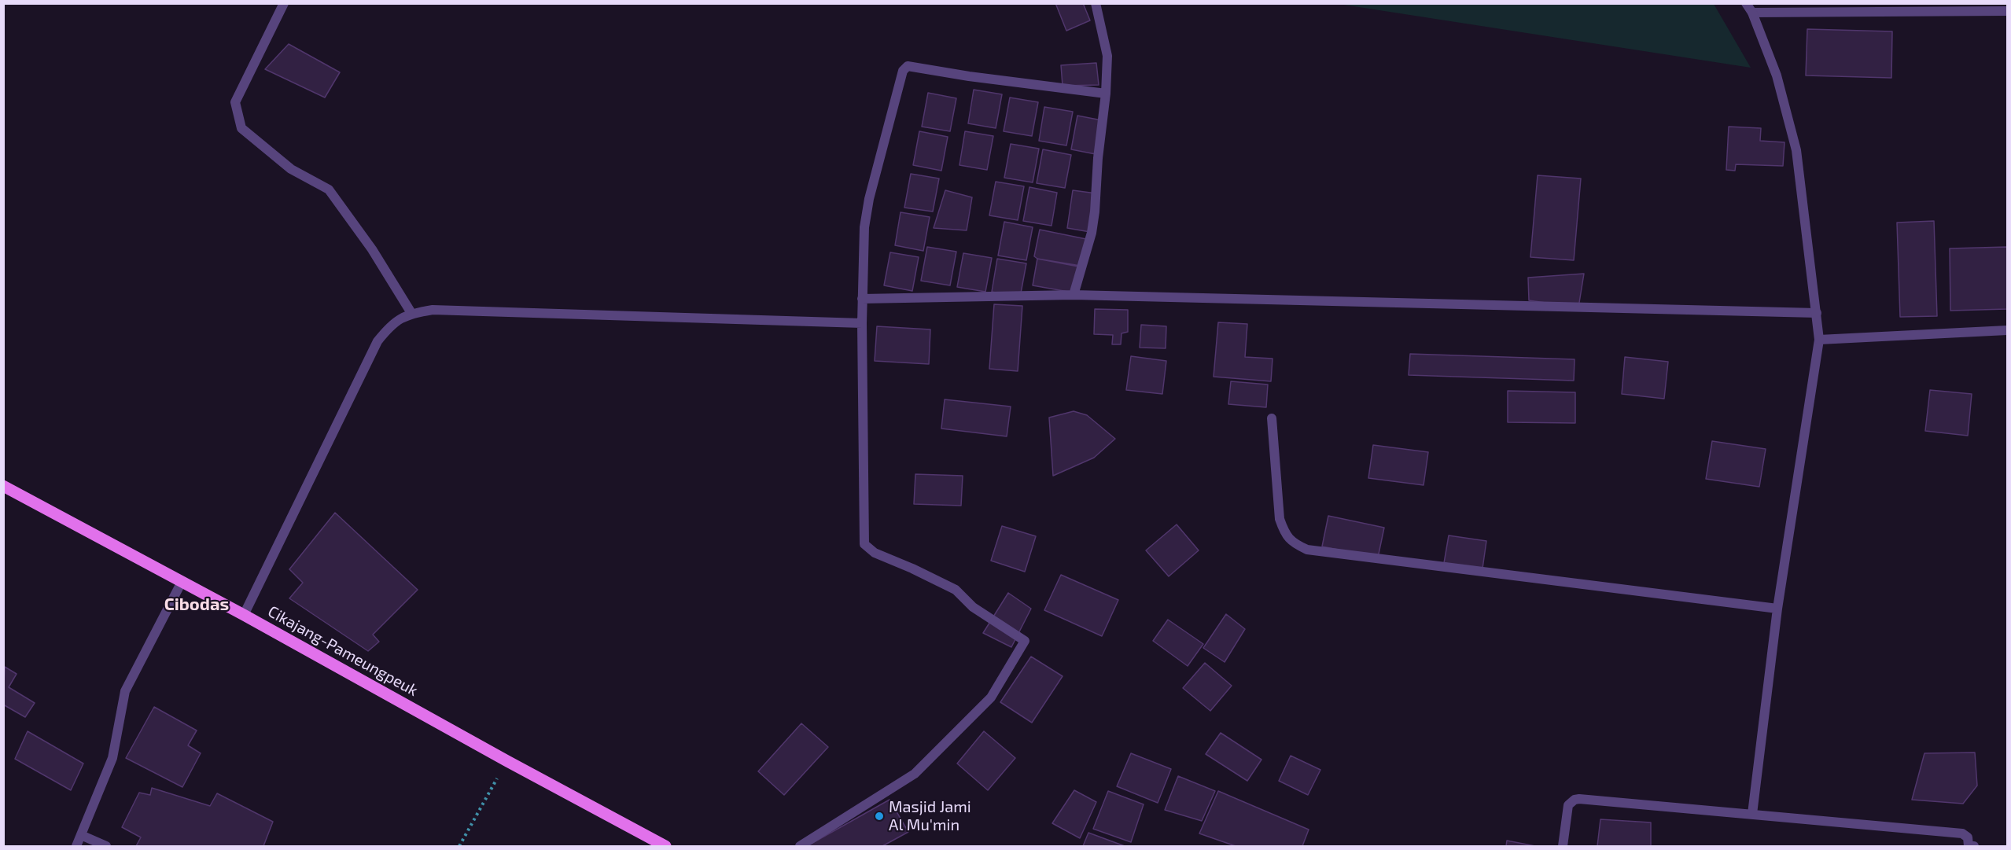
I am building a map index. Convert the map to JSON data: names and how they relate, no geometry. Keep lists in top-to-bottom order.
{
  "streets": {
    "main road": ["Cikajang-Pameungpeuk"]
  },
  "districts": ["Cibodas"],
  "places": ["Masjid Jami Al Mu'min"]
}
